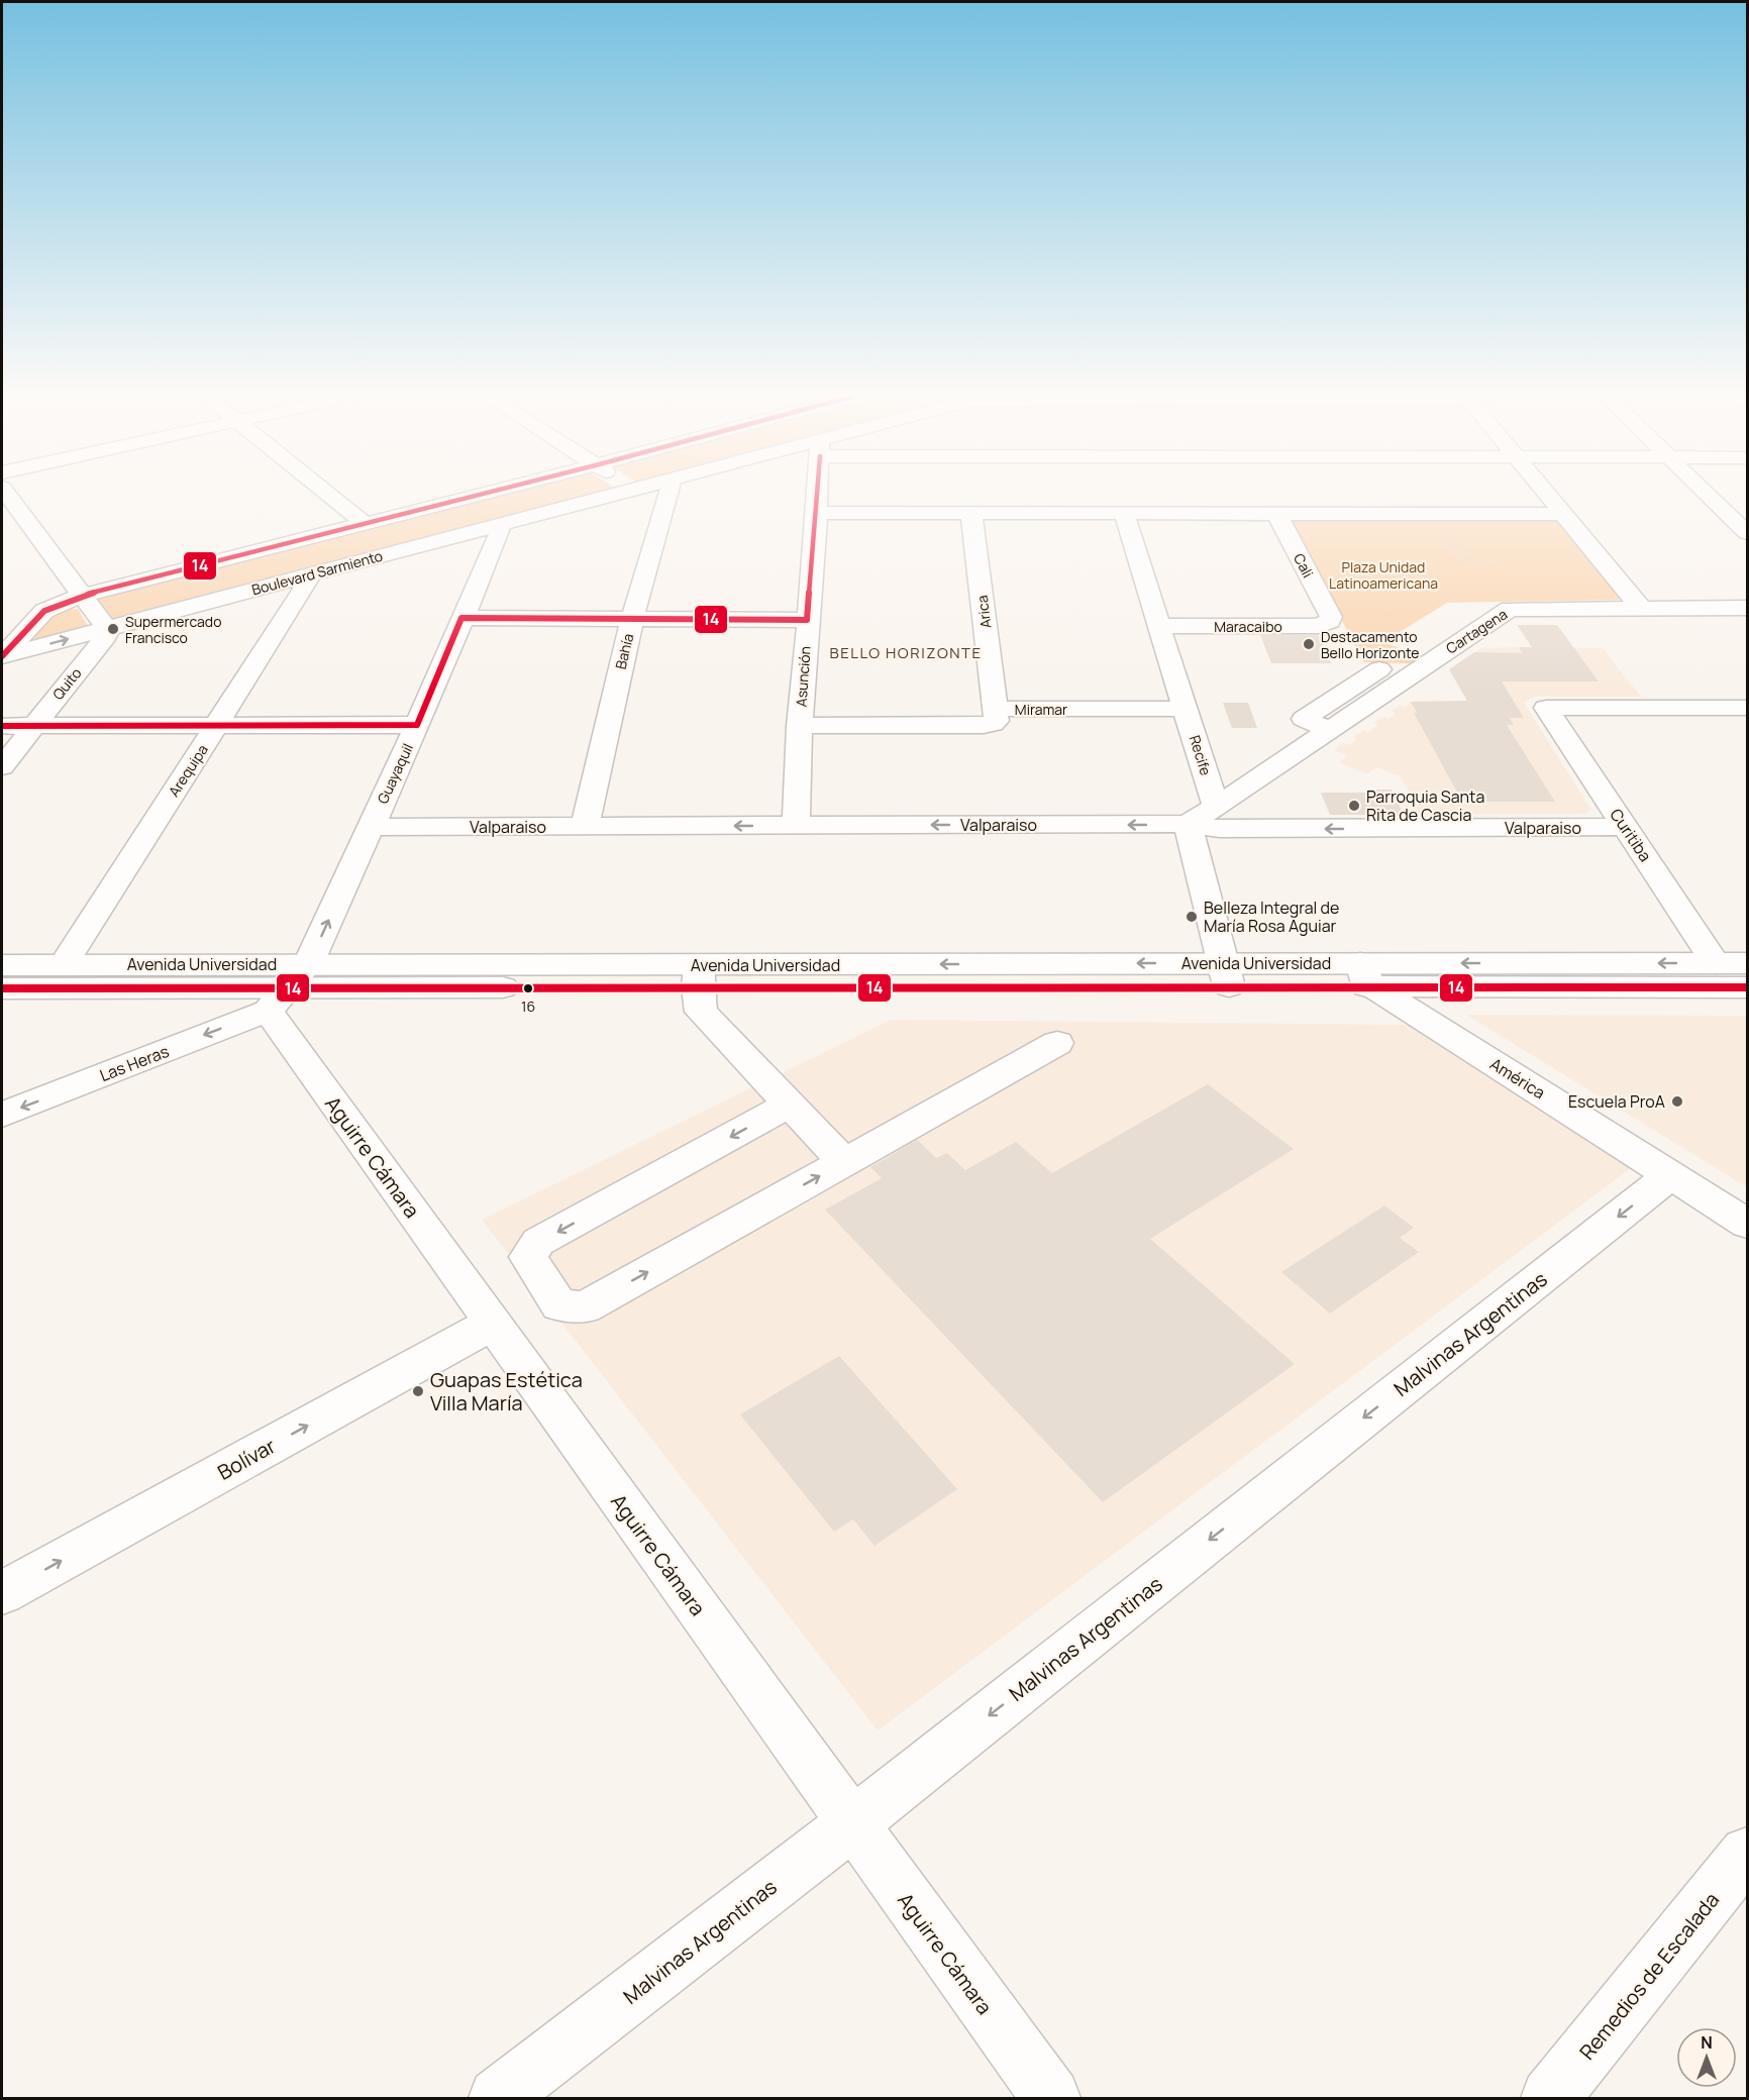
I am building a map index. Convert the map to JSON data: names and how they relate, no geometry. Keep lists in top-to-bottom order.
{
  "streets": {
    "street": [
      "Cali",
      "Boulevard Sarmiento",
      "Arica",
      "Maracaibo",
      "Cartagena",
      "Bahía",
      "Asunción",
      "Quito",
      "Miramar",
      "Recife",
      "Arequipa",
      "Guayaquil",
      "Valparaiso",
      "Curitiba",
      "Avenida Universidad",
      "Las Heras",
      "América",
      "Aguirre Cámara",
      "Malvinas Argentinas",
      "Bolívar",
      "Remedios de Escalada"
    ]
  },
  "crossings": [
    ["Cali", "Maracaibo"],
    ["Boulevard Sarmiento", "Quito"],
    ["Boulevard Sarmiento", "Arequipa"],
    ["Boulevard Sarmiento", "Guayaquil"],
    ["Arica", "Miramar"],
    ["Maracaibo", "Recife"],
    ["Cartagena", "Recife"],
    ["Bahía", "Valparaiso"],
    ["Asunción", "Miramar"],
    ["Asunción", "Valparaiso"],
    ["Miramar", "Recife"],
    ["Arequipa", "Avenida Universidad"],
    ["Guayaquil", "Valparaiso"],
    ["Guayaquil", "Avenida Universidad"],
    ["Guayaquil", "Las Heras"],
    ["Guayaquil", "Aguirre Cámara"],
    ["Valparaiso", "Curitiba"],
    ["Curitiba", "Avenida Universidad"],
    ["Avenida Universidad", "Las Heras"],
    ["Avenida Universidad", "América"],
    ["Avenida Universidad", "Aguirre Cámara"],
    ["Las Heras", "Aguirre Cámara"],
    ["América", "Malvinas Argentinas"],
    ["Aguirre Cámara", "Malvinas Argentinas"],
    ["Aguirre Cámara", "Bolívar"]
  ],
  "one_way": [
    "Valparaiso",
    "Las Heras",
    "Malvinas Argentinas",
    "Bolívar"
  ],
  "districts": ["BELLO HORIZONTE"],
  "parks": ["Plaza Unidad Latinoamericana"],
  "places": [
    "Supermercado Francisco",
    "Destacamento Bello Horizonte",
    "Parroquia Santa Rita de Cascia",
    "Belleza Integral de María Rosa Aguiar",
    "16",
    "Escuela ProA",
    "Guapas Estética Villa María"
  ],
  "lines": ["transit line 14"],
  "north": "top"
}
